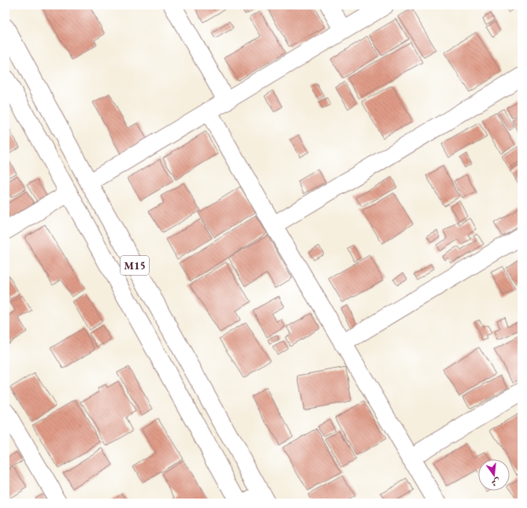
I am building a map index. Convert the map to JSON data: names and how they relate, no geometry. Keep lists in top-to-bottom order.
{
  "streets": {
    "main road": ["M15"]
  },
  "north": "bottom"
}
